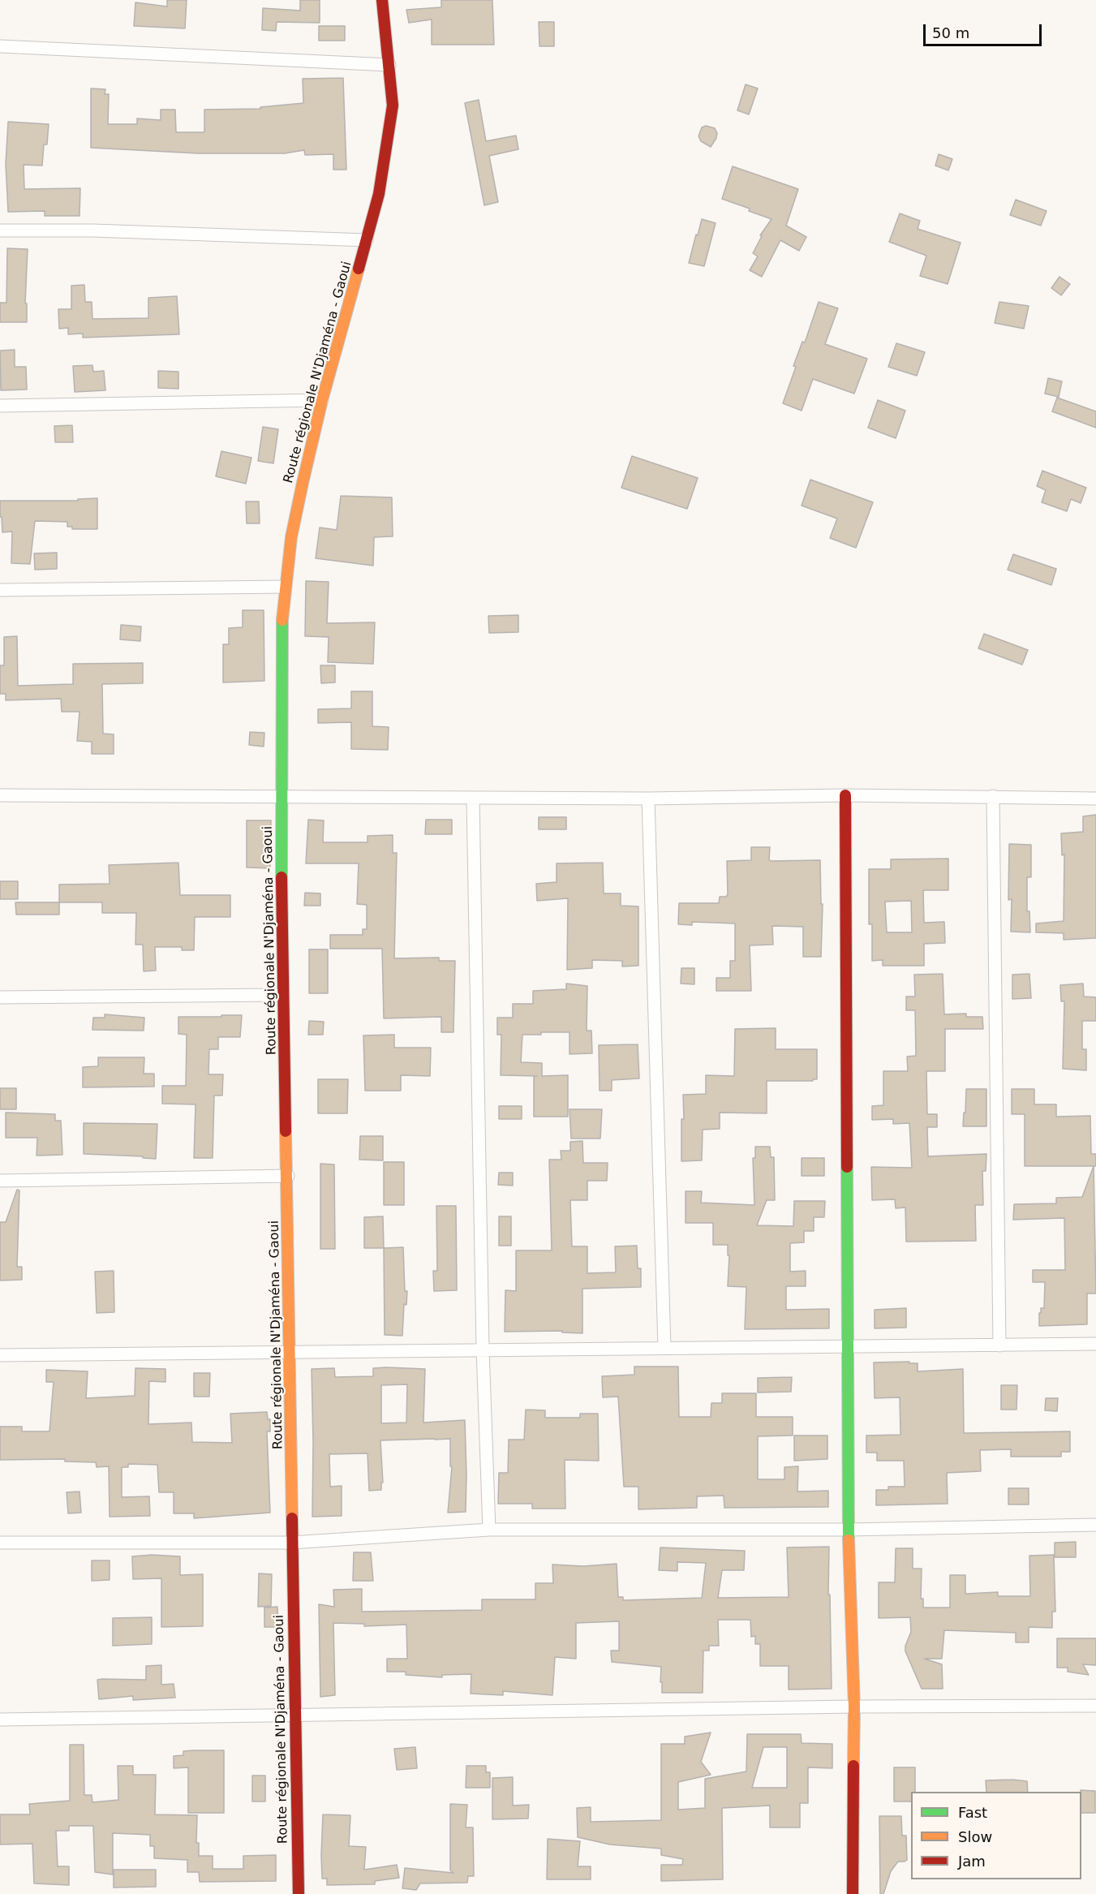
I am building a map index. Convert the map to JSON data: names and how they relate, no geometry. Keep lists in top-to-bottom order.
{
  "streets": {
    "street": ["Route régionale N'Djaména - Gaoui"]
  },
  "legend": ["Fast", "Slow", "Jam"],
  "scale_bar": "50 m"
}
